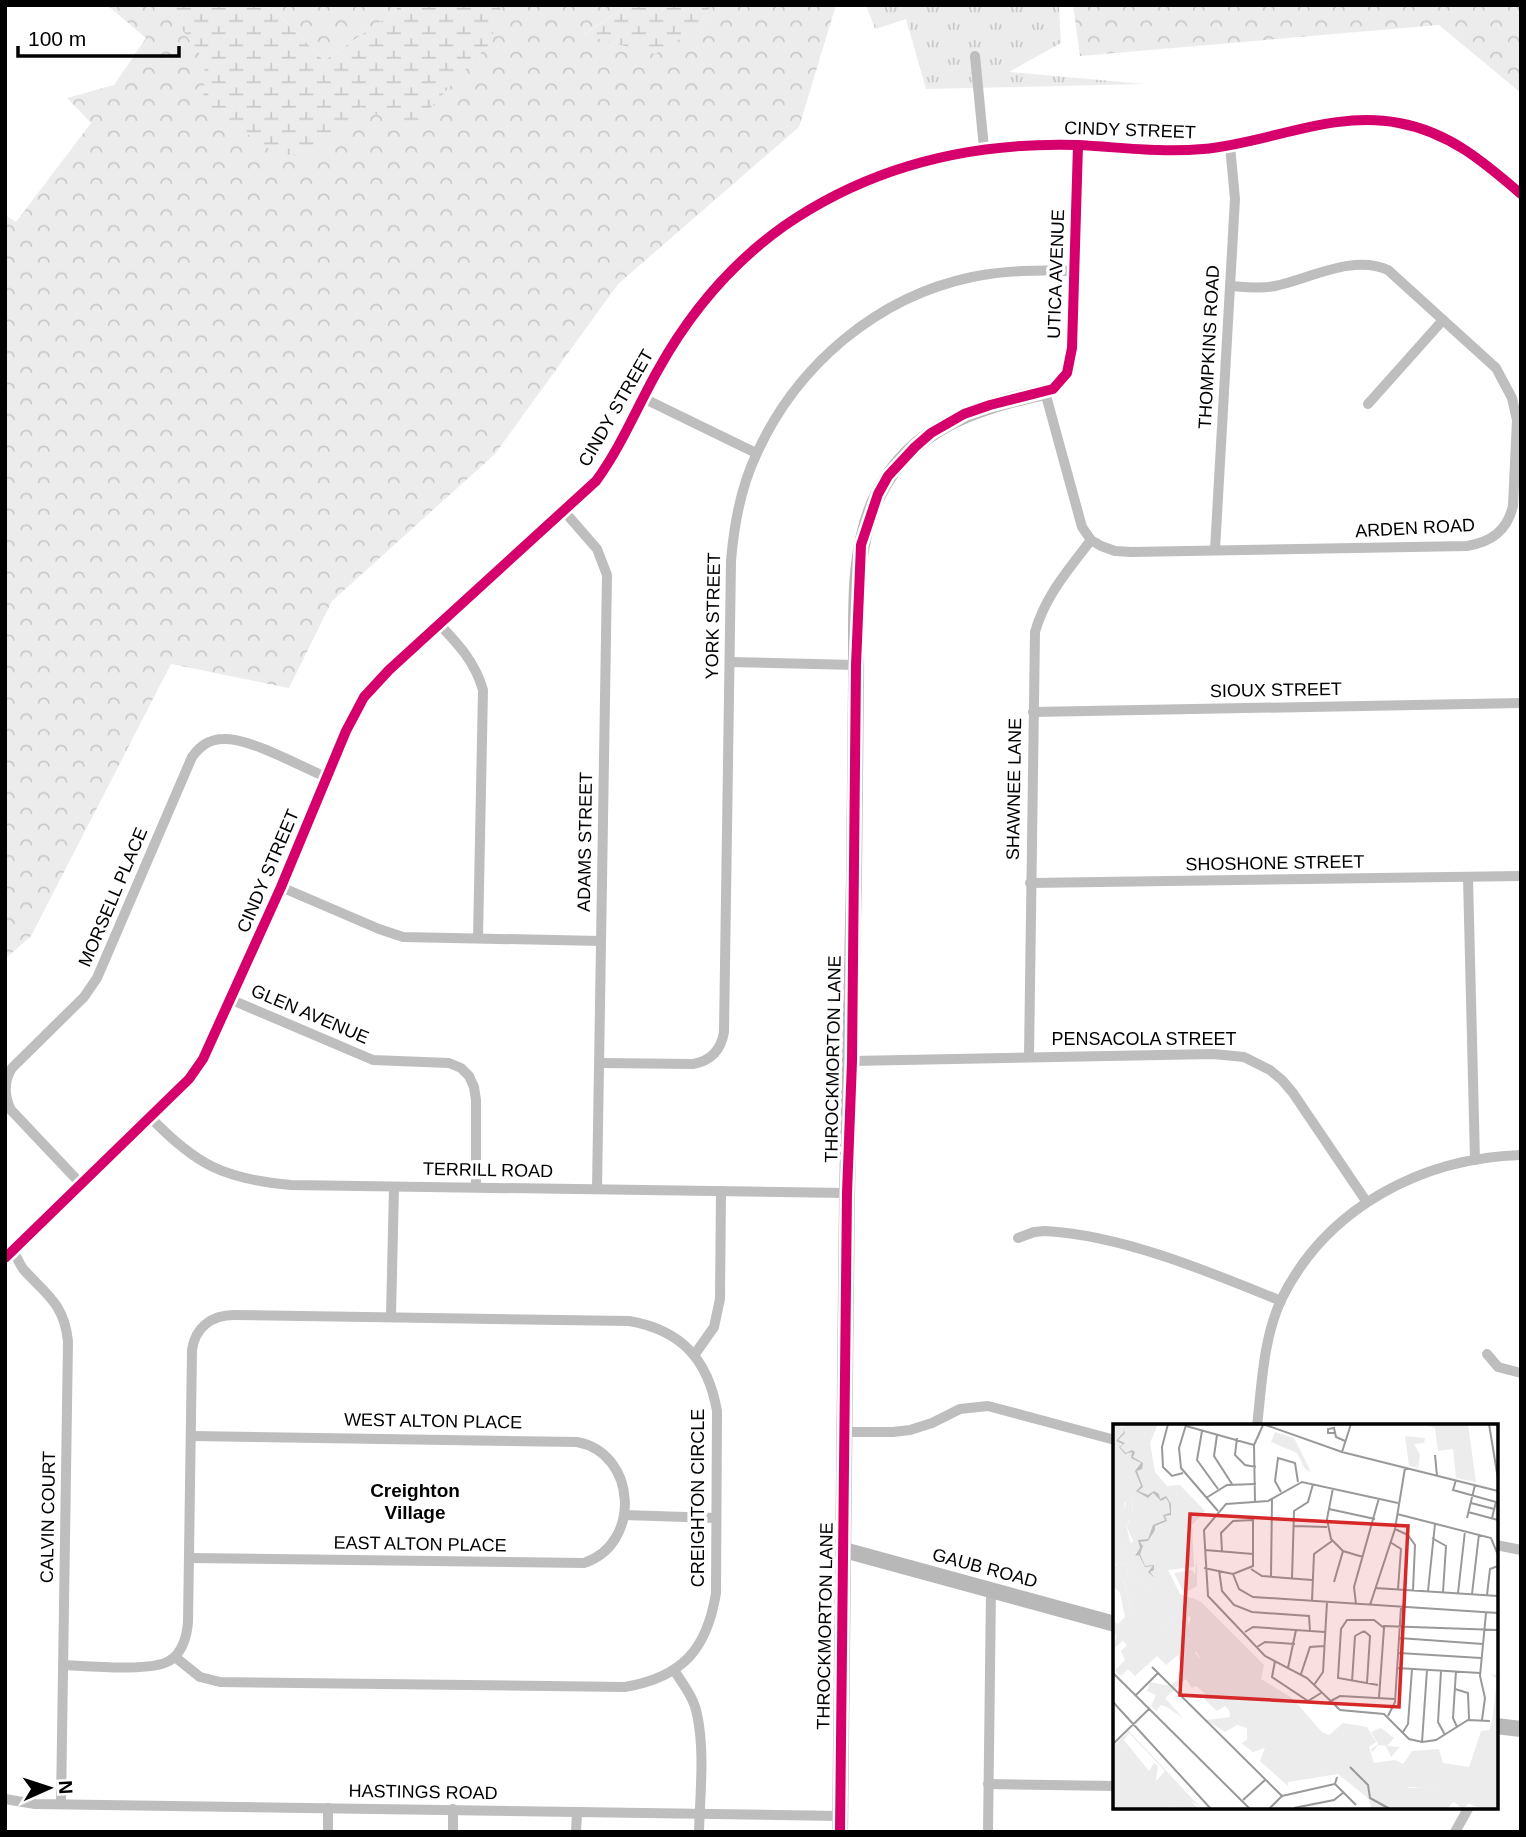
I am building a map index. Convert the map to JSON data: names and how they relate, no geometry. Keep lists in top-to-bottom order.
{
  "streets": {
    "street": [
      "CINDY STREET",
      "UTICA AVENUE",
      "THOMPKINS ROAD",
      "ARDEN ROAD",
      "YORK STREET",
      "SIOUX STREET",
      "SHAWNEE LANE",
      "ADAMS STREET",
      "SHOSHONE STREET",
      "MORSELL PLACE",
      "GLEN AVENUE",
      "PENSACOLA STREET",
      "THROCKMORTON LANE",
      "TERRILL ROAD",
      "WEST ALTON PLACE",
      "CREIGHTON CIRCLE",
      "CALVIN COURT",
      "EAST ALTON PLACE",
      "GAUB ROAD",
      "HASTINGS ROAD"
    ]
  },
  "crossings": [
    ["CINDY STREET", "UTICA AVENUE"],
    ["CINDY STREET", "THOMPKINS ROAD"],
    ["CINDY STREET", "ADAMS STREET"],
    ["CINDY STREET", "MORSELL PLACE"],
    ["CINDY STREET", "GLEN AVENUE"],
    ["CINDY STREET", "TERRILL ROAD"],
    ["CINDY STREET", "CALVIN COURT"],
    ["UTICA AVENUE", "YORK STREET"],
    ["UTICA AVENUE", "THROCKMORTON LANE"],
    ["THOMPKINS ROAD", "ARDEN ROAD"],
    ["ARDEN ROAD", "SHAWNEE LANE"],
    ["YORK STREET", "ADAMS STREET"],
    ["SIOUX STREET", "SHAWNEE LANE"],
    ["SHAWNEE LANE", "SHOSHONE STREET"],
    ["SHAWNEE LANE", "PENSACOLA STREET"],
    ["ADAMS STREET", "TERRILL ROAD"],
    ["GLEN AVENUE", "TERRILL ROAD"],
    ["PENSACOLA STREET", "THROCKMORTON LANE"],
    ["THROCKMORTON LANE", "TERRILL ROAD"],
    ["THROCKMORTON LANE", "GAUB ROAD"],
    ["THROCKMORTON LANE", "HASTINGS ROAD"],
    ["WEST ALTON PLACE", "CREIGHTON CIRCLE"],
    ["WEST ALTON PLACE", "EAST ALTON PLACE"],
    ["CREIGHTON CIRCLE", "EAST ALTON PLACE"],
    ["CALVIN COURT", "HASTINGS ROAD"]
  ],
  "districts": ["Creighton Village"],
  "scale_bar": "100 m",
  "north": "right"
}
